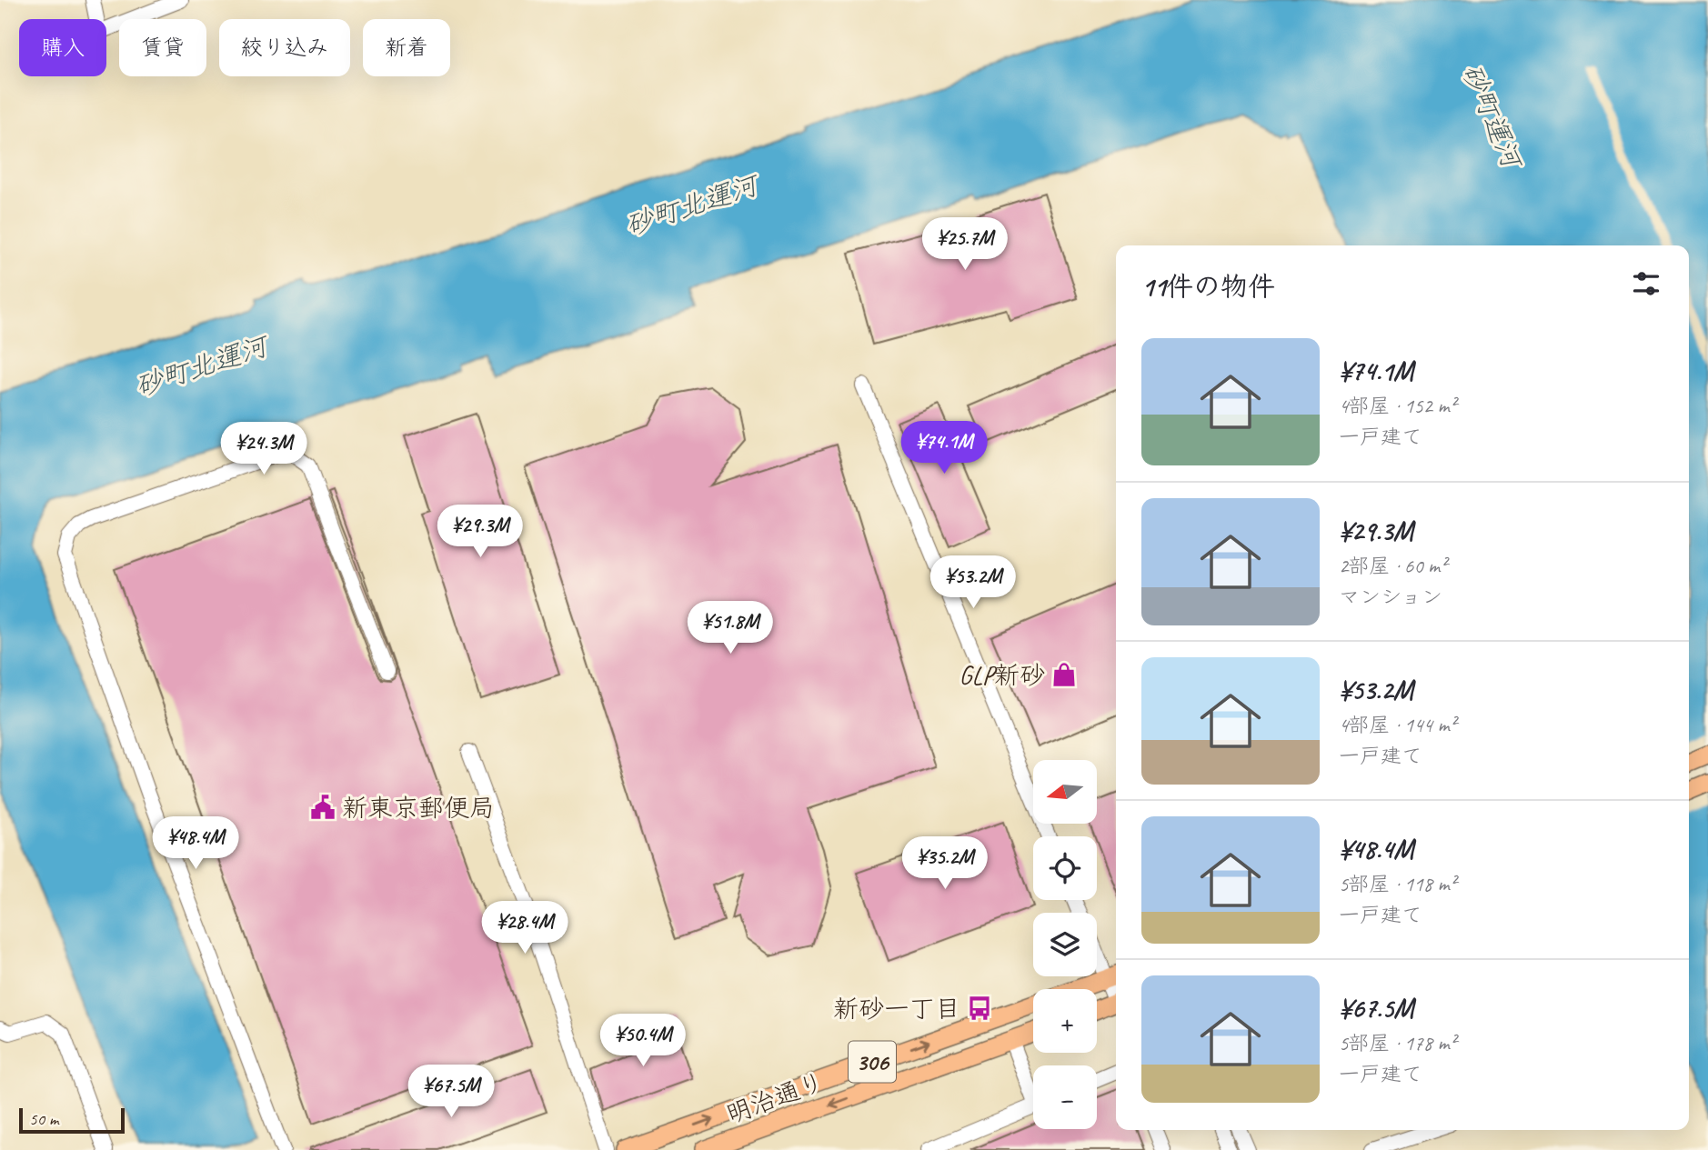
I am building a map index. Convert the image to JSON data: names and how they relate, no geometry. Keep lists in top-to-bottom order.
{
  "streets": {
    "main road": ["306", "明治通り"]
  },
  "water": ["砂町運河", "砂町北運河"],
  "places": {
    "shop": ["GLP新砂"],
    "public building": ["新東京郵便局"],
    "bus stop": ["新砂一丁目"]
  },
  "scale_bar": "50 m",
  "north": "left",
  "page": {
    "chip": [
      "購入",
      "賃貸",
      "絞り込み",
      "新着"
    ],
    "price": [
      "¥25.7M",
      "¥74.1M",
      "¥24.3M",
      "¥29.3M",
      "¥53.2M",
      "¥51.8M",
      "¥48.4M",
      "¥35.2M",
      "¥28.4M",
      "¥50.4M",
      "¥67.5M"
    ],
    "heading": "11件の物件",
    "list": [
      {
        "name": "¥74.1M",
        "note": "4部屋 · 152 m² · 一戸建て"
      },
      {
        "name": "¥29.3M",
        "note": "2部屋 · 60 m² · マンション"
      },
      {
        "name": "¥53.2M",
        "note": "4部屋 · 144 m² · 一戸建て"
      },
      {
        "name": "¥48.4M",
        "note": "5部屋 · 118 m² · 一戸建て"
      },
      {
        "name": "¥67.5M",
        "note": "5部屋 · 178 m² · 一戸建て"
      }
    ],
    "map_buttons": ["+", "−"],
    "scale": "50 m"
  }
}
